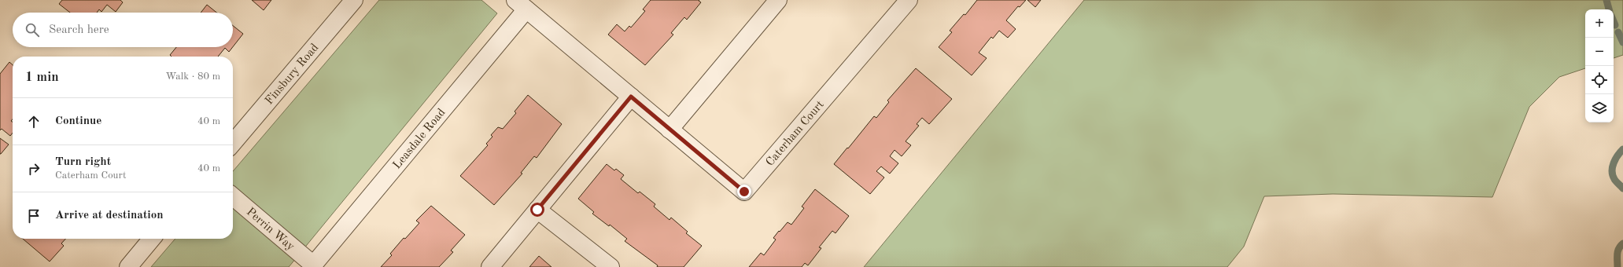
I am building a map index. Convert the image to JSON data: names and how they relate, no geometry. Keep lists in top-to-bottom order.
{
  "streets": {
    "street": [
      "Finsbury Road",
      "Caterham Court",
      "Leasdale Road",
      "Perrin Way"
    ]
  },
  "crossings": [
    ["Caterham Court", "Leasdale Road"],
    ["Leasdale Road", "Perrin Way"]
  ],
  "page": {
    "map_buttons": ["+", "−"],
    "search": "Search here",
    "heading": ["1 min", "Walk · 80 m"],
    "list": [
      ["Continue", "40 m"],
      ["Turn right", "Caterham Court", "40 m"],
      "Arrive at destination"
    ]
  }
}
